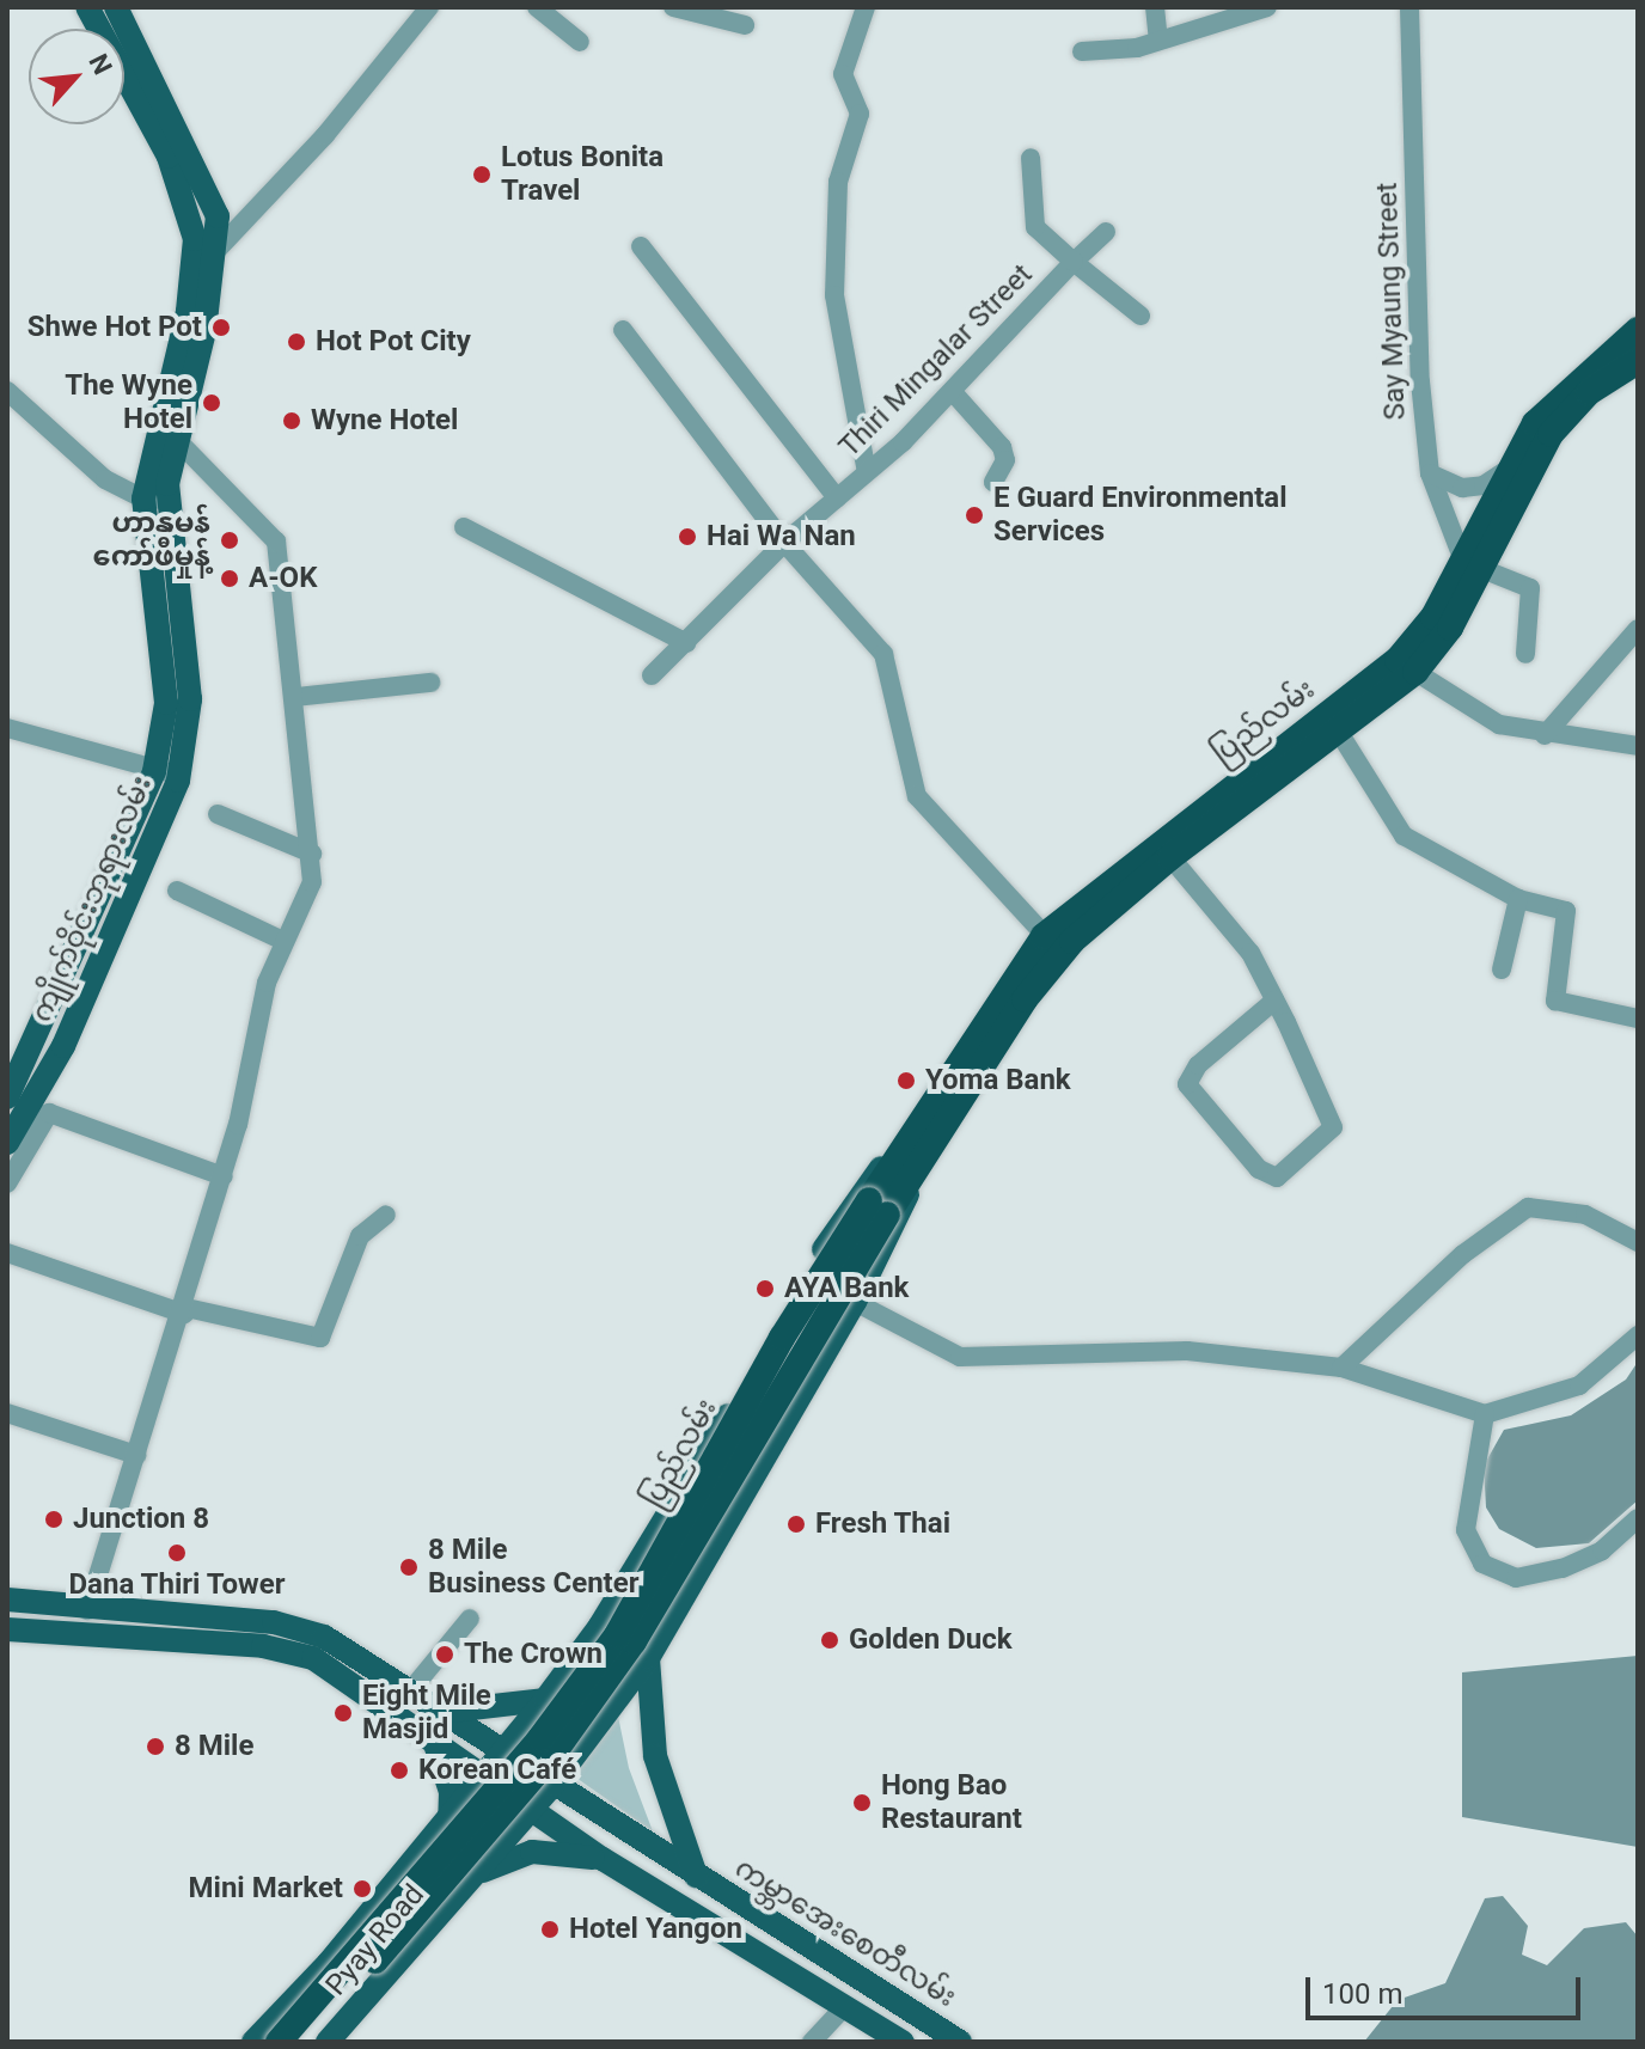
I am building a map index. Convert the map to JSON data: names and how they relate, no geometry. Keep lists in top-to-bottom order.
{
  "streets": {
    "highway": ["ပြည်လမ်း"],
    "main road": ["ကျိုက်ဝိုင်းဘုရားလမ်း", "ကမ္ဘာအေးစေတီလမ်း", "Pyay Road"],
    "street": ["Say Myaung Street", "Thiri Mingalar Street"]
  },
  "crossings": [
    ["Say Myaung Street", "ပြည်လမ်း"],
    ["ပြည်လမ်း", "ကမ္ဘာအေးစေတီလမ်း"],
    ["ပြည်လမ်း", "Pyay Road"]
  ],
  "places": [
    "Lotus Bonita Travel",
    "Shwe Hot Pot",
    "Hot Pot City",
    "The Wyne Hotel",
    "Wyne Hotel",
    "E Guard Environmental Services",
    "Hai Wa Nan",
    "ဟာနုမန် ကော်ဖီမှုန့်",
    "A-OK",
    "Yoma Bank",
    "AYA Bank",
    "Junction 8",
    "Fresh Thai",
    "Dana Thiri Tower",
    "8 Mile Business Center",
    "Golden Duck",
    "The Crown",
    "Eight Mile Masjid",
    "8 Mile",
    "Korean Café",
    "Hong Bao Restaurant",
    "Mini Market",
    "Hotel Yangon"
  ],
  "scale_bar": "100 m",
  "north": "top right"
}
